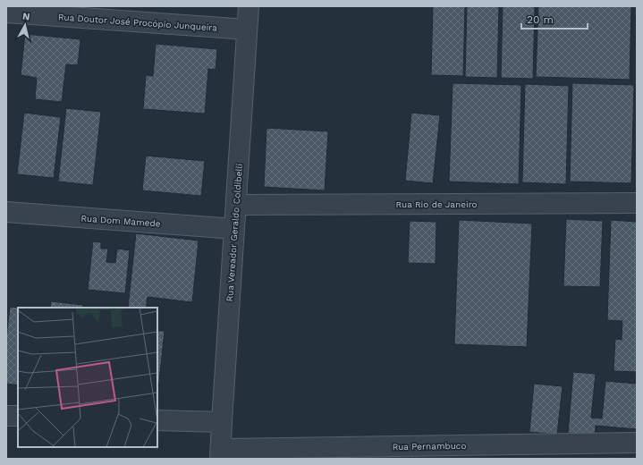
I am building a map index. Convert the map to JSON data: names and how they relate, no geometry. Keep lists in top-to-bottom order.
{
  "streets": {
    "street": [
      "Rua Doutor José Procópio Junqueira",
      "Rua Rio de Janeiro",
      "Rua Dom Mamede",
      "Rua Vereador Geraldo Coldibelli",
      "Rua Pernambuco"
    ]
  },
  "crossings": [
    ["Rua Doutor José Procópio Junqueira", "Rua Vereador Geraldo Coldibelli"],
    ["Rua Rio de Janeiro", "Rua Vereador Geraldo Coldibelli"],
    ["Rua Dom Mamede", "Rua Vereador Geraldo Coldibelli"],
    ["Rua Vereador Geraldo Coldibelli", "Rua Pernambuco"]
  ],
  "scale_bar": "20 m",
  "north": "top"
}
